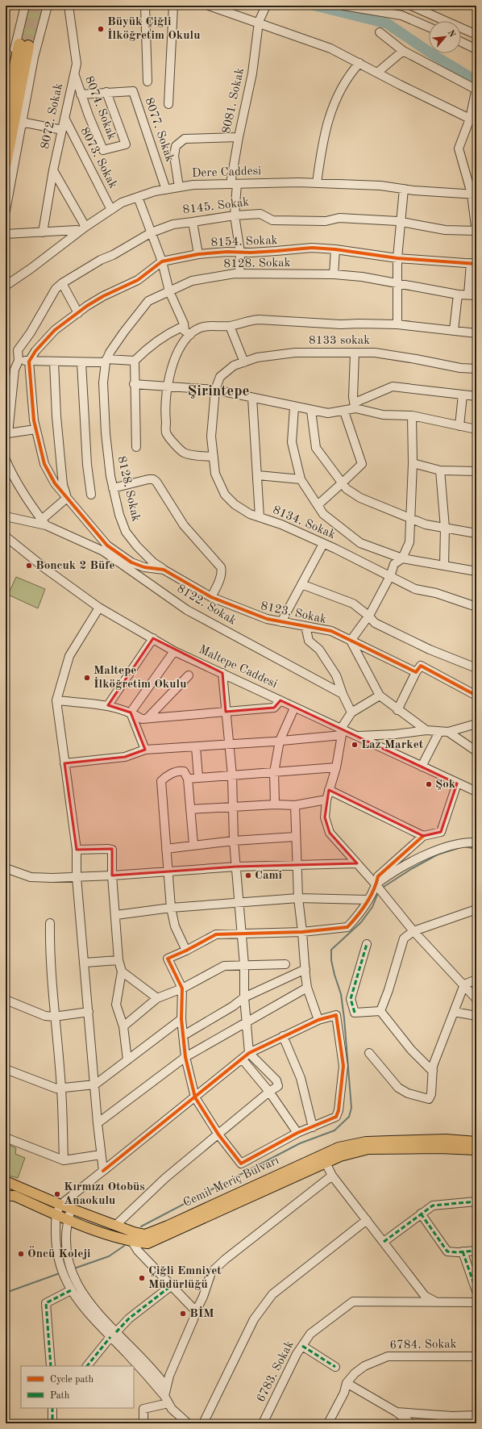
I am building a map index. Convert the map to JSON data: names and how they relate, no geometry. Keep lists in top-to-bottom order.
{
  "streets": {
    "main road": ["Cemil Meriç Bulvarı"],
    "street": [
      "8081. Sokak",
      "8074. Sokak",
      "8072. Sokak",
      "8077. Sokak",
      "8073. Sokak",
      "Dere Caddesi",
      "8145. Sokak",
      "8154. Sokak",
      "8128. Sokak",
      "8133 sokak",
      "8134. Sokak",
      "8122. Sokak",
      "8123. Sokak",
      "Maltepe Caddesi",
      "6784. Sokak",
      "6783. Sokak"
    ]
  },
  "crossings": [
    ["8081. Sokak", "Dere Caddesi"],
    ["8081. Sokak", "8145. Sokak"],
    ["8081. Sokak", "8154. Sokak"],
    ["8081. Sokak", "8128. Sokak"],
    ["8074. Sokak", "8072. Sokak"],
    ["8074. Sokak", "8077. Sokak"],
    ["8072. Sokak", "8073. Sokak"],
    ["8077. Sokak", "Dere Caddesi"],
    ["8073. Sokak", "Dere Caddesi"],
    ["8154. Sokak", "8123. Sokak"],
    ["8128. Sokak", "8123. Sokak"],
    ["8133 sokak", "8134. Sokak"]
  ],
  "districts": ["Şirintepe"],
  "places": [
    "Büyük Çiğli İlköğretim Okulu",
    "Boncuk 2 Büfe",
    "Maltepe İlköğretim Okulu",
    "Laz Market",
    "Şok",
    "Cami",
    "Kırmızı Otobüs Anaokulu",
    "Öncü Koleji",
    "Çiğli Emniyet Müdürlüğü",
    "BİM"
  ],
  "legend": ["Cycle path", "Path"],
  "north": "top right"
}
